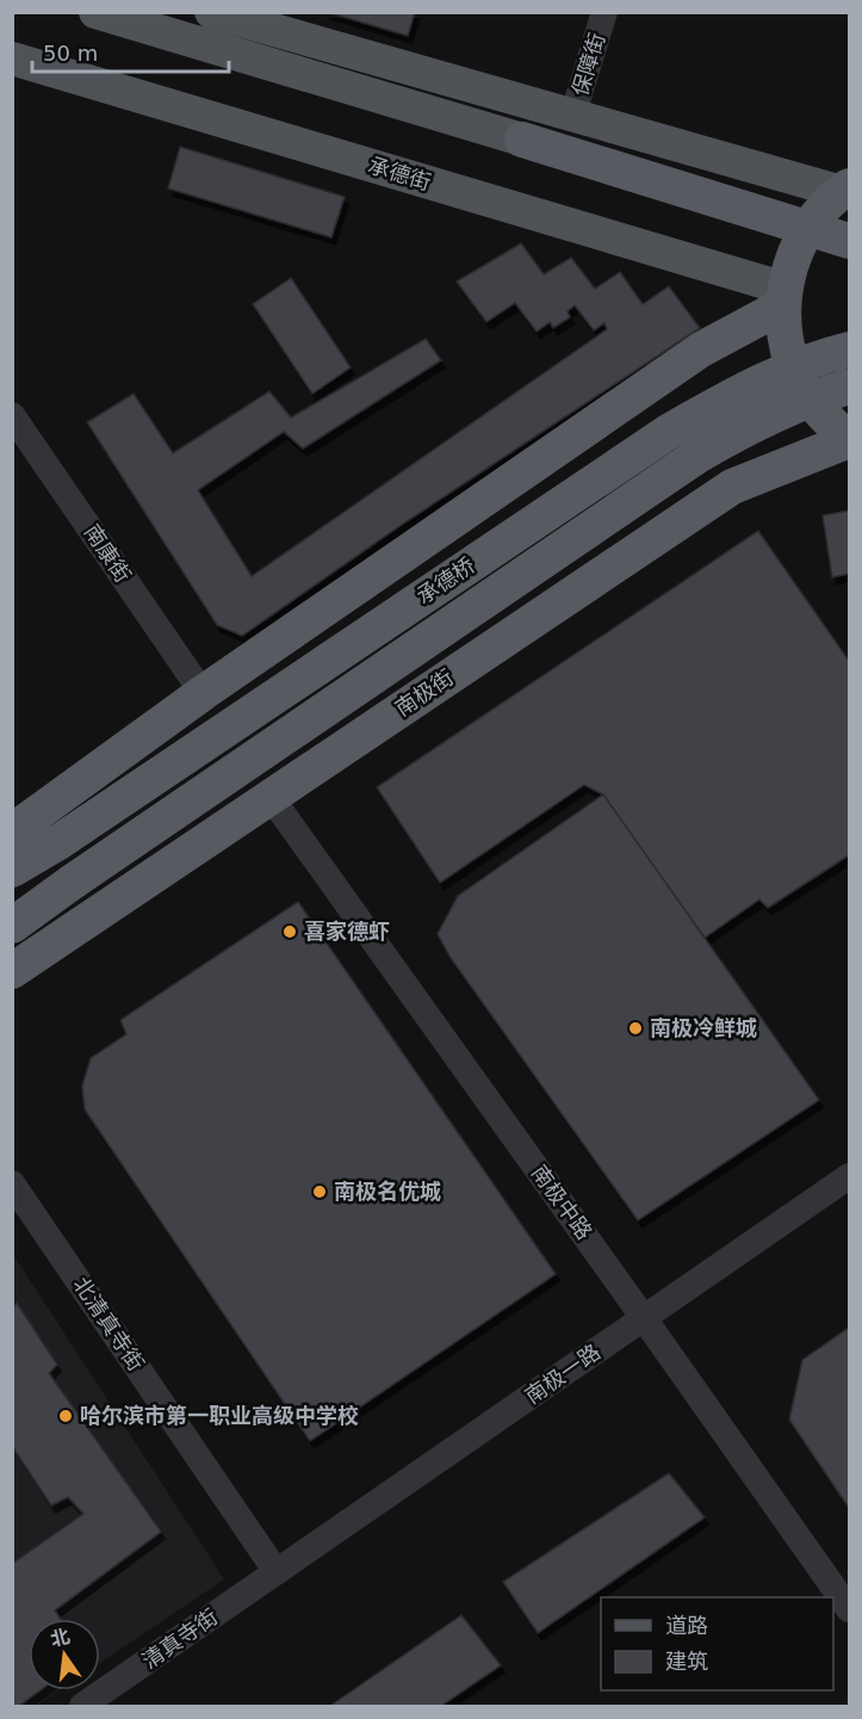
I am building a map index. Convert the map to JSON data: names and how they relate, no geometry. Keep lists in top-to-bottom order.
{
  "streets": {
    "highway": ["承德桥", "南极街"],
    "main road": ["承德街"],
    "street": [
      "保障街",
      "南康街",
      "南极中路",
      "北清真寺街",
      "南极一路",
      "清真寺街"
    ]
  },
  "crossings": [
    ["南极街", "南极中路"],
    ["南极中路", "南极一路"],
    ["北清真寺街", "南极一路"],
    ["北清真寺街", "清真寺街"],
    ["南极一路", "清真寺街"]
  ],
  "places": [
    "喜家德虾",
    "南极冷鲜城",
    "南极名优城",
    "哈尔滨市第一职业高级中学校"
  ],
  "legend": ["道路", "建筑"],
  "scale_bar": "50 m",
  "north": "top"
}
